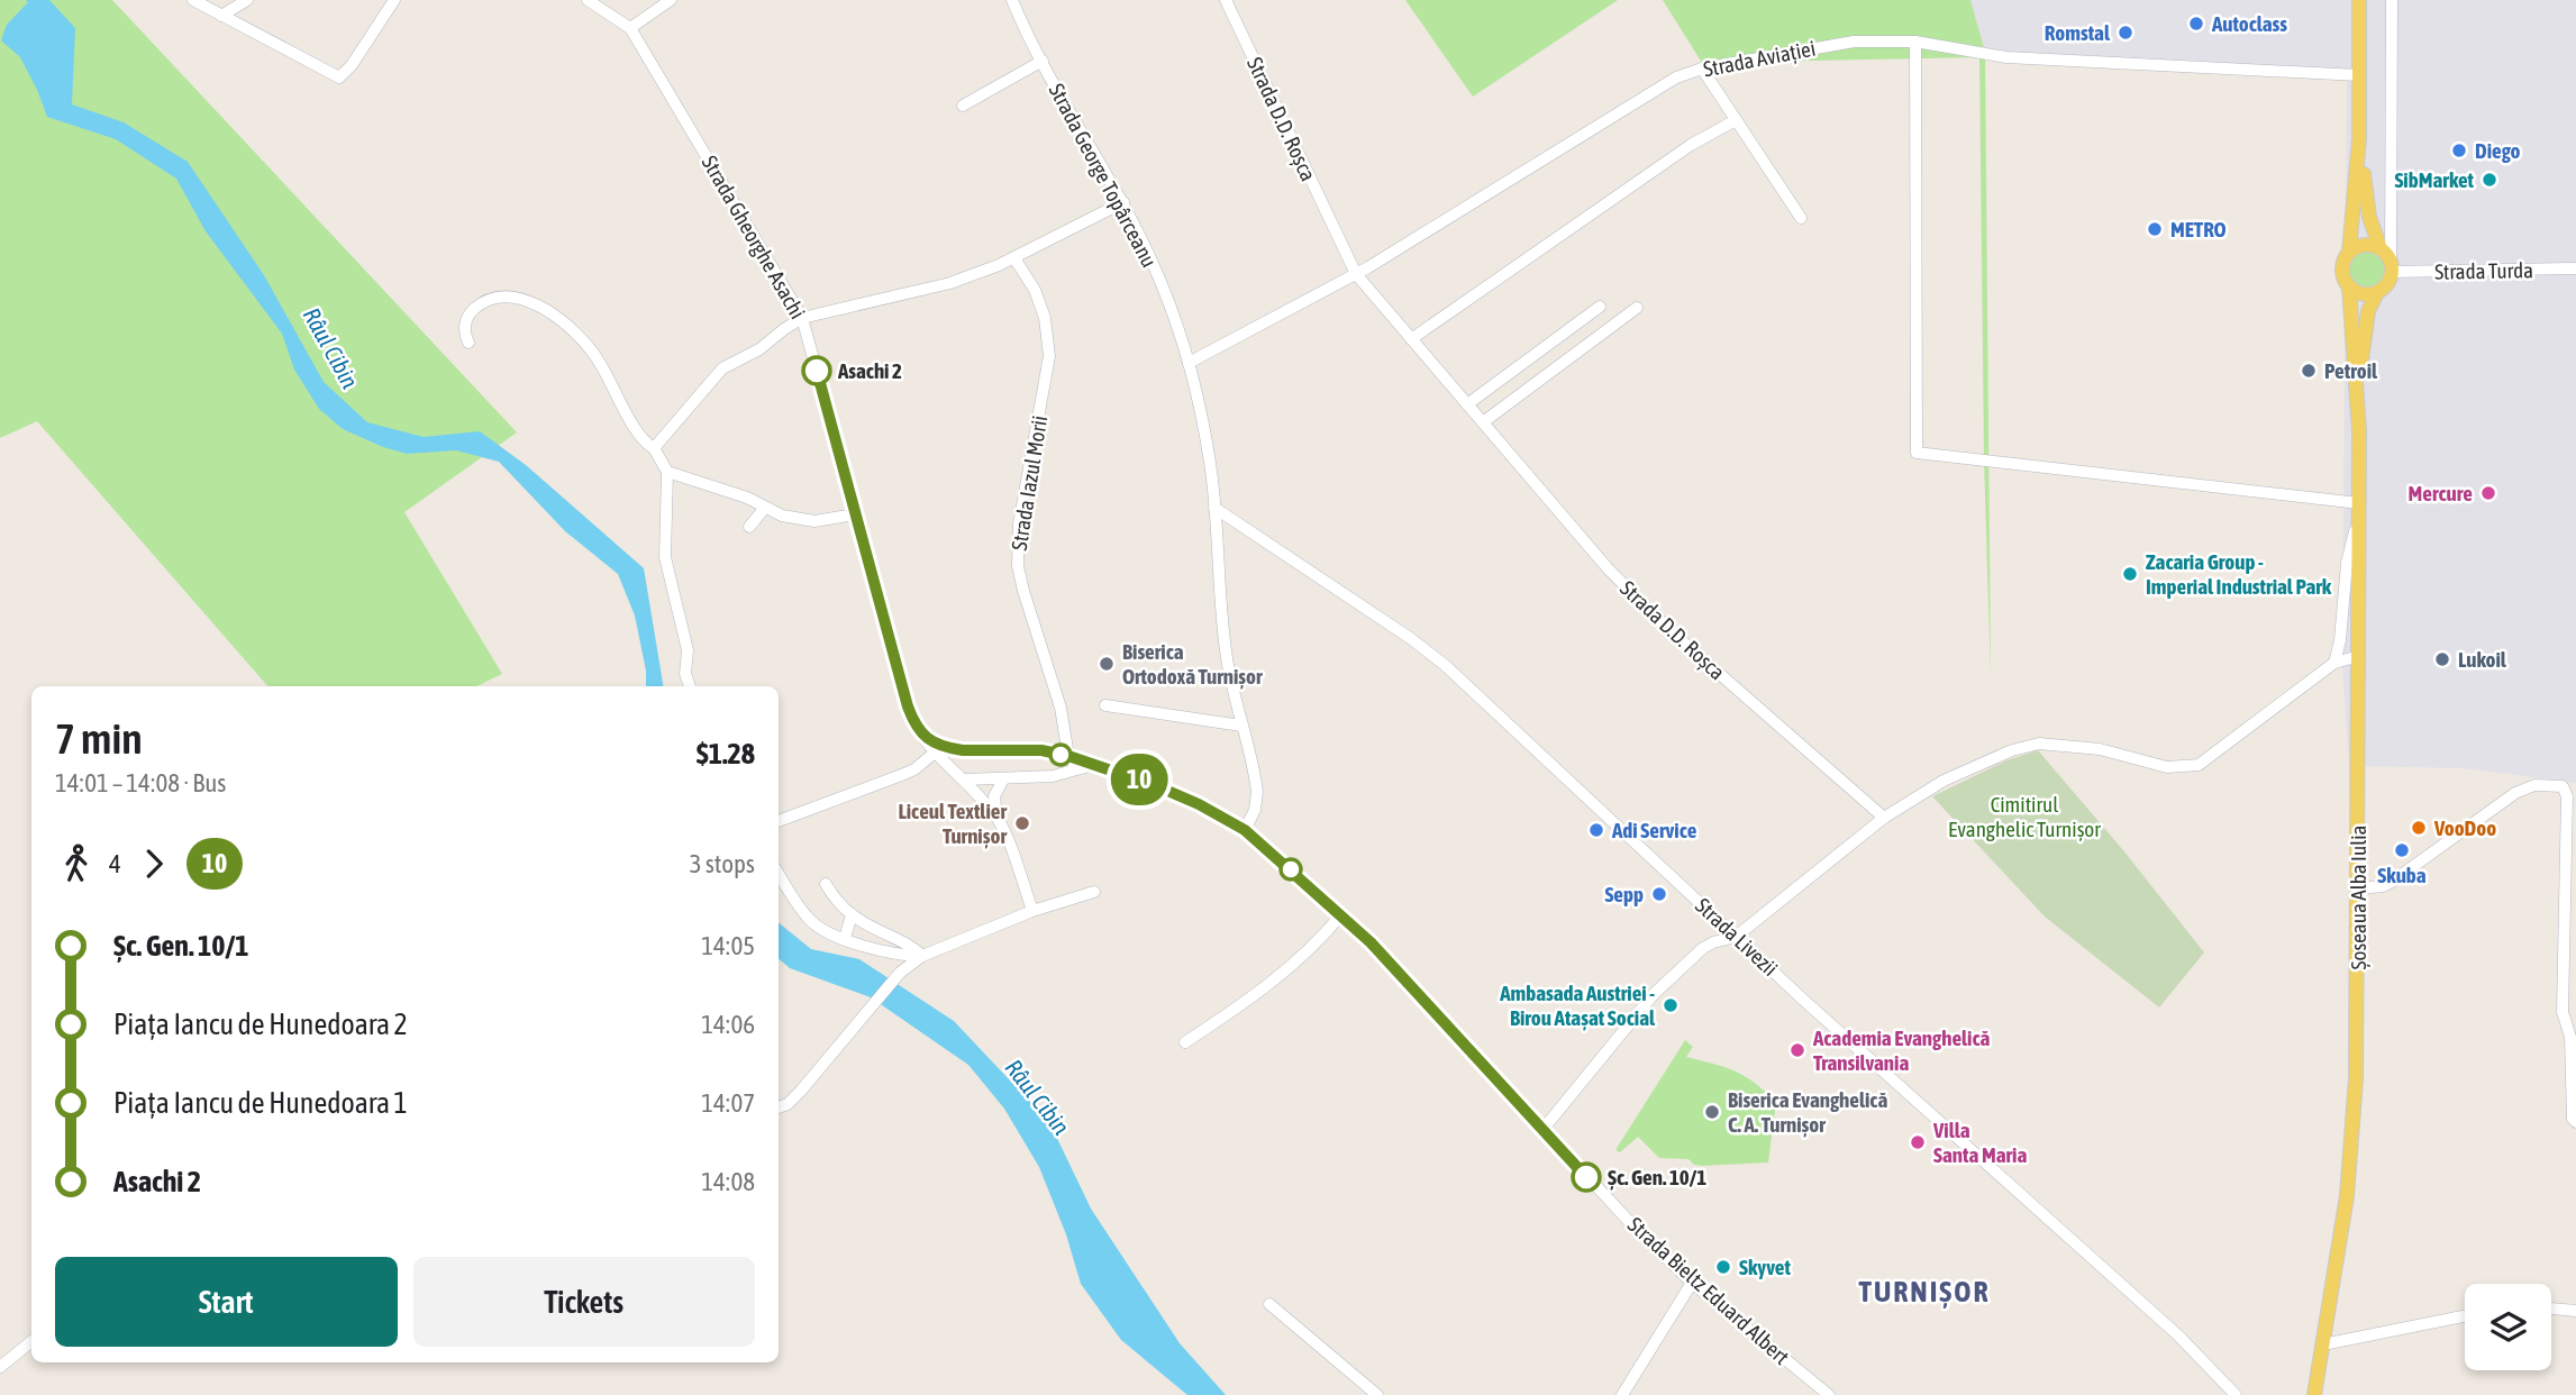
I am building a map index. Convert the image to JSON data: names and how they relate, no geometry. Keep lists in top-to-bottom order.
{
  "streets": {
    "main road": ["Șoseaua Alba Iulia"],
    "street": [
      "Strada Aviației",
      "Strada D.D. Roșca",
      "Strada George Topârceanu",
      "Strada Gheorghe Asachi",
      "Strada Turda",
      "Strada Iazul Morii",
      "Strada Livezii",
      "Strada Bieltz Eduard Albert"
    ]
  },
  "crossings": [
    ["Strada Aviației", "Strada D.D. Roșca"],
    ["Strada Aviației", "Strada George Topârceanu"],
    ["Strada George Topârceanu", "Strada Livezii"],
    ["Strada George Topârceanu", "Strada Bieltz Eduard Albert"],
    ["Strada Gheorghe Asachi", "Strada Bieltz Eduard Albert"],
    ["Strada Turda", "Șoseaua Alba Iulia"],
    ["Strada Iazul Morii", "Strada Bieltz Eduard Albert"]
  ],
  "districts": ["TURNIȘOR"],
  "water": ["Râul Cibin"],
  "parks": ["Cimitirul Evanghelic Turnișor"],
  "places": [
    "Autoclass",
    "Romstal",
    "Diego",
    "SibMarket",
    "METRO",
    "Asachi 2",
    "Petroil",
    "Mercure",
    "Zacaria Group - Imperial Industrial Park",
    "Lukoil",
    "Biserica Ortodoxă Turnișor",
    "Liceul Textlier Turnișor",
    "VooDoo",
    "Adi Service",
    "Skuba",
    "Sepp",
    "Ambasada Austriei - Birou Atașat Social",
    "Academia Evanghelică Transilvania",
    "Biserica Evanghelică C. A. Turnișor",
    "Villa Santa Maria",
    "Șc. Gen. 10/1",
    "Skyvet"
  ],
  "lines": ["bus line 10"],
  "page": {
    "on_map": "10",
    "heading": ["7 min", "14:01 – 14:08 · Bus", "$1.28"],
    "legs": ["4", "10", "3 stops"],
    "list": [
      {
        "name": "Șc. Gen. 10/1",
        "value": "14:05"
      },
      {
        "name": "Piața Iancu de Hunedoara 2",
        "value": "14:06"
      },
      {
        "name": "Piața Iancu de Hunedoara 1",
        "value": "14:07"
      },
      {
        "name": "Asachi 2",
        "value": "14:08"
      }
    ],
    "buttons": ["Start", "Tickets"]
  }
}
